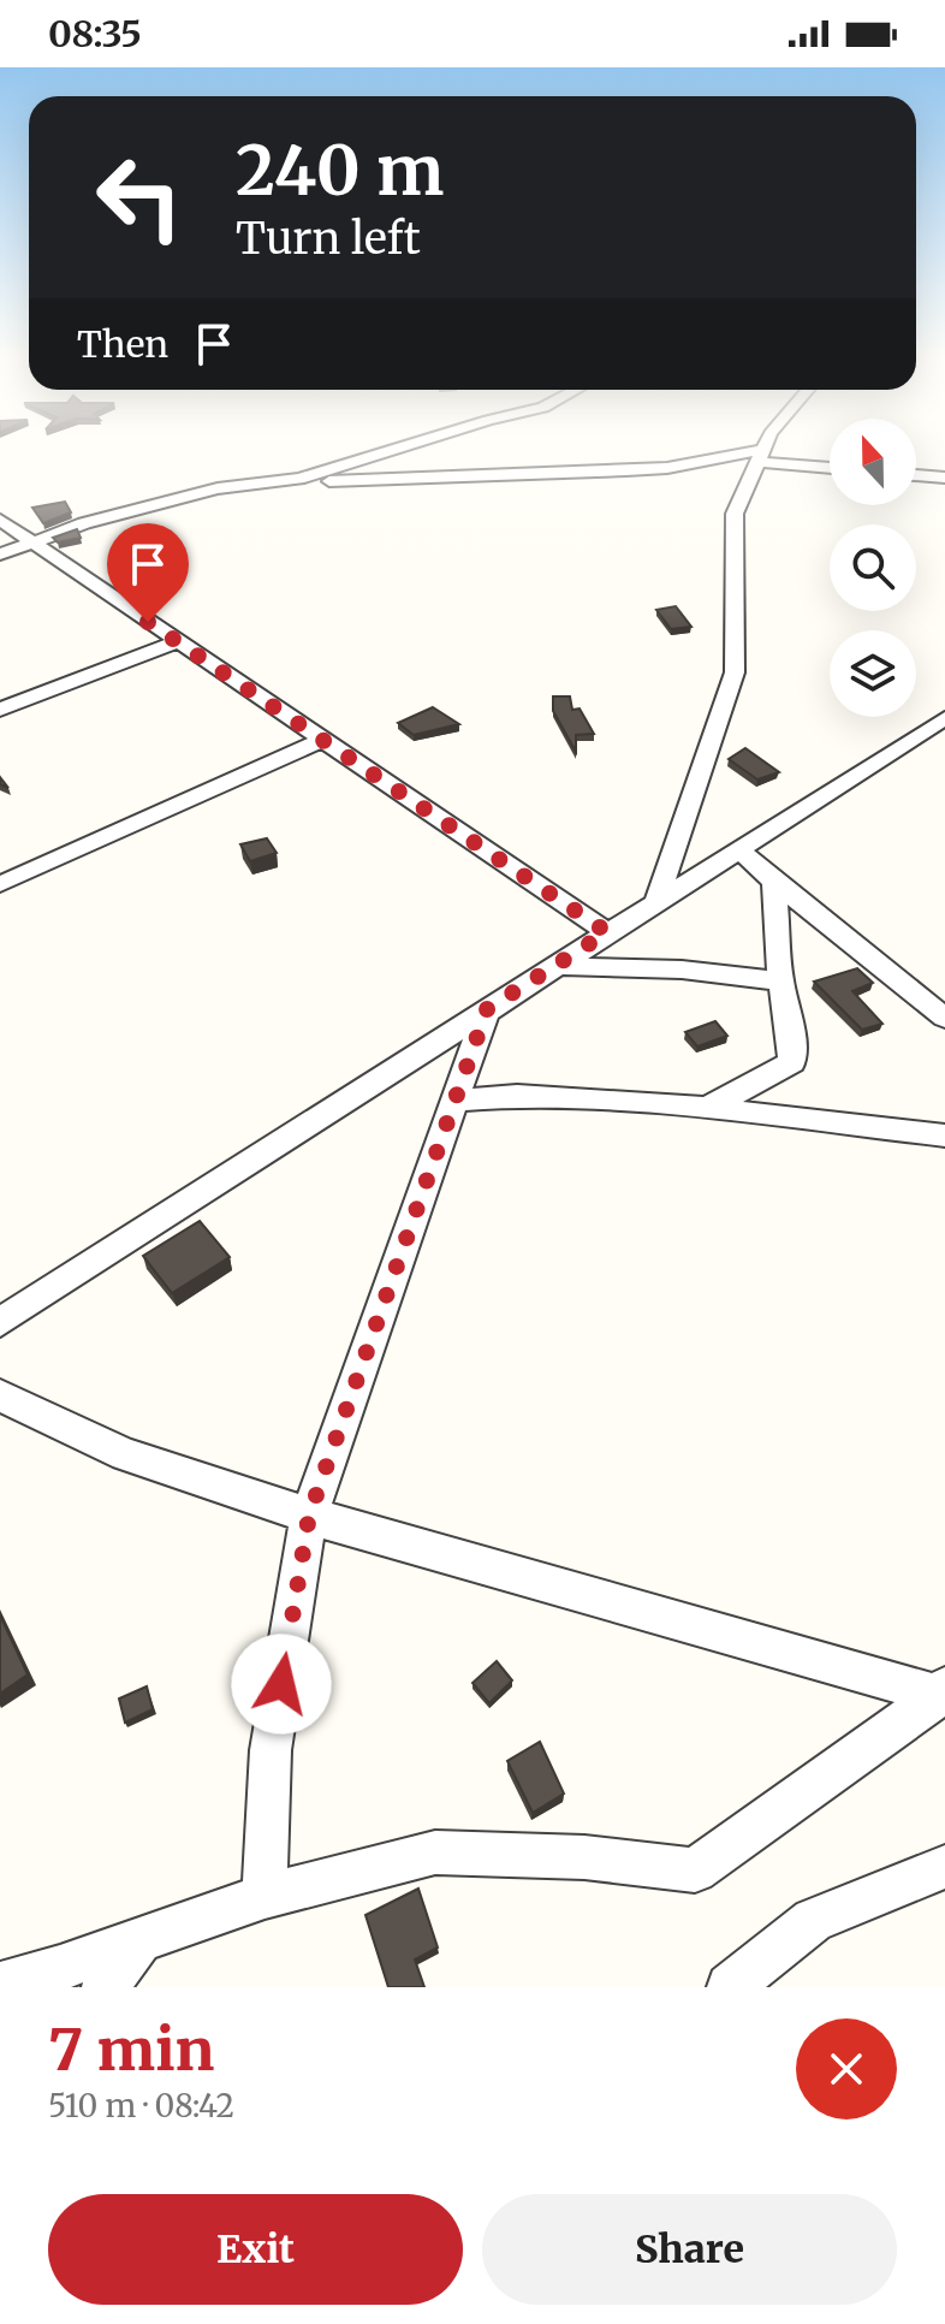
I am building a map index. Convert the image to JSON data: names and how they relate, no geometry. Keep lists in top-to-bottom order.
{
  "north": "top",
  "page": {
    "status": "08:35",
    "turn": ["240 m", "Turn left"],
    "then": "Then",
    "heading": ["7 min", "510 m · 08:42"],
    "buttons": ["Exit", "Share"]
  }
}
